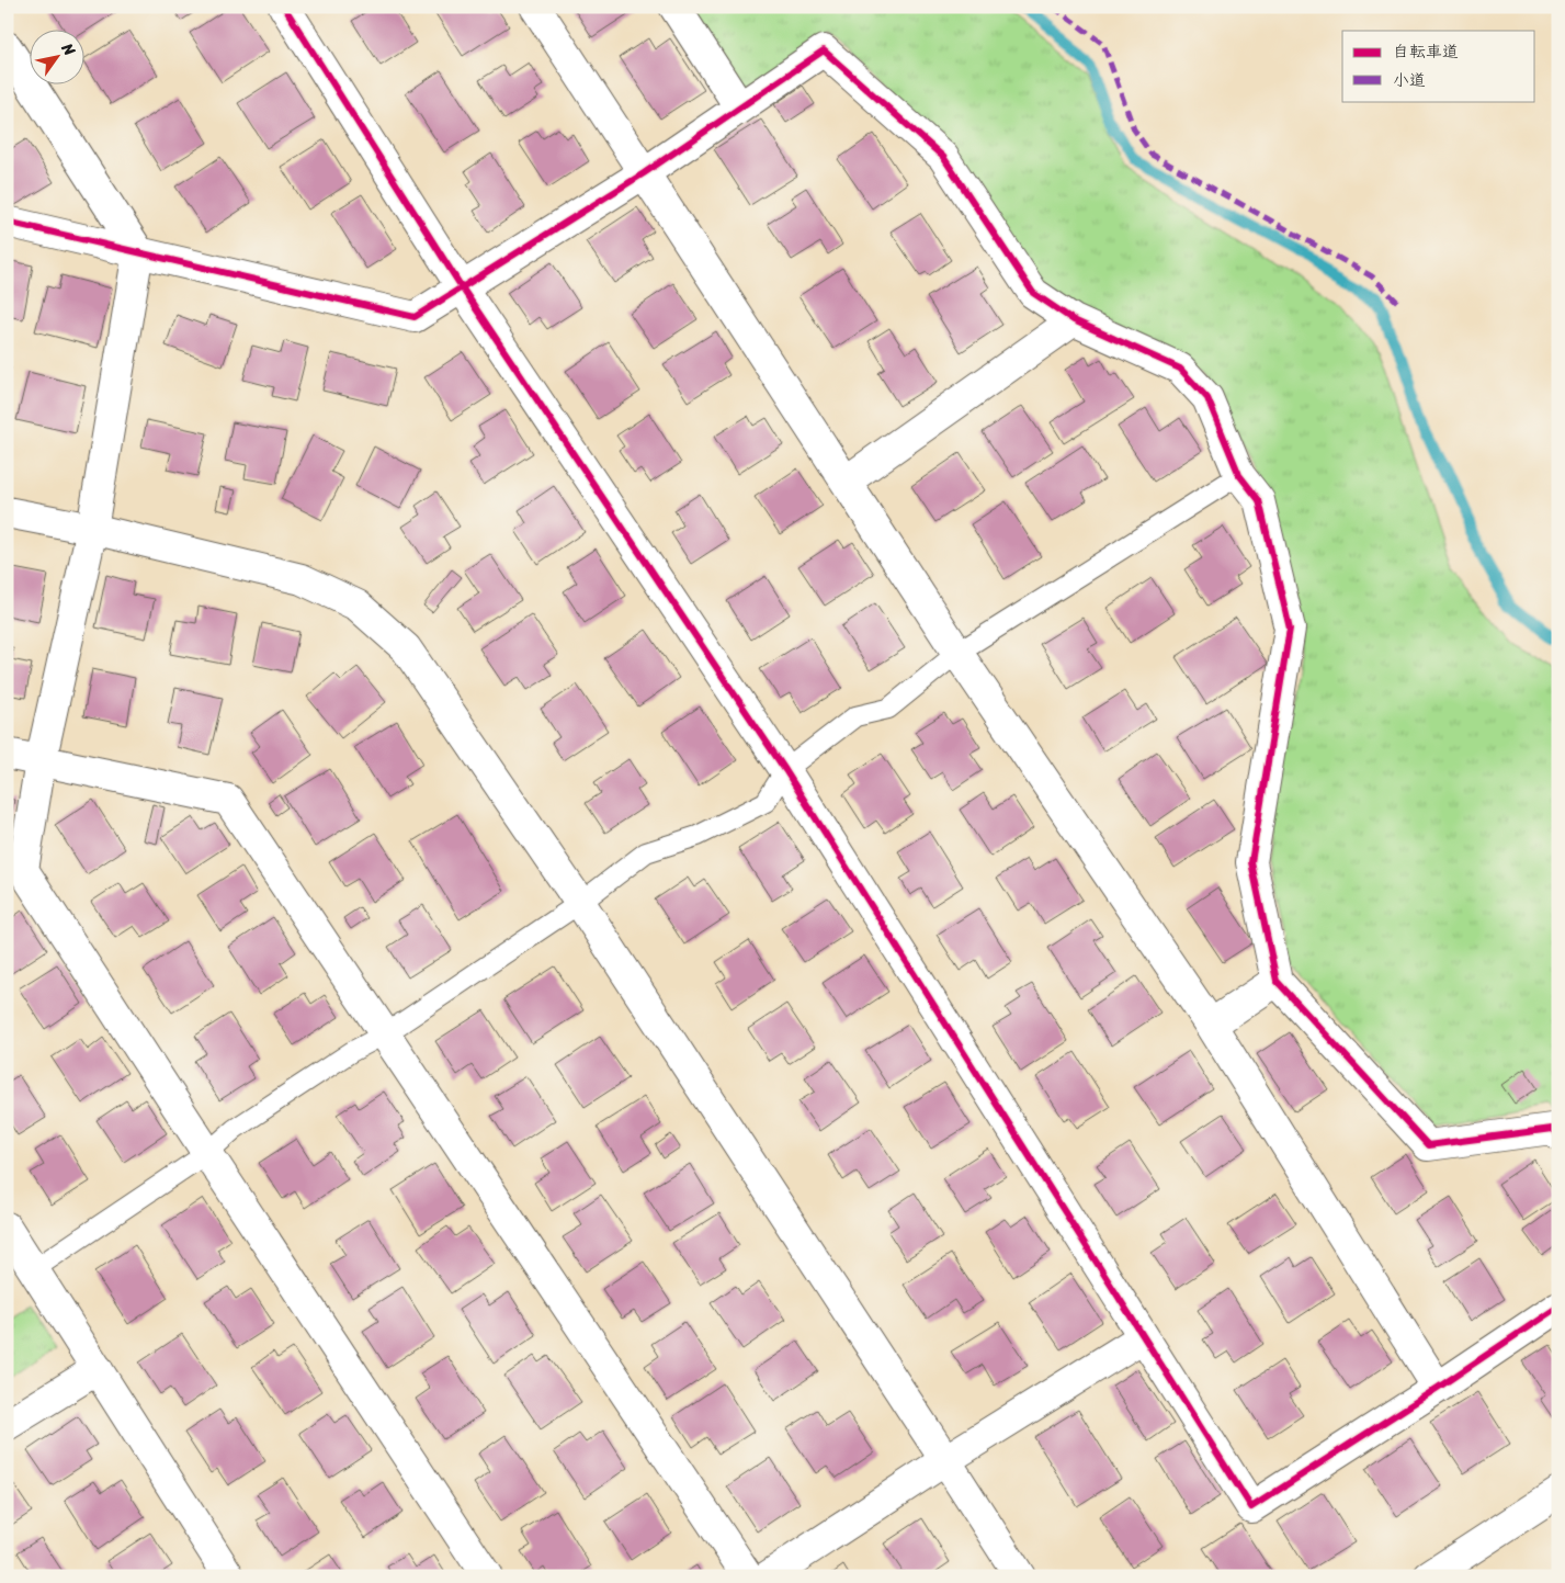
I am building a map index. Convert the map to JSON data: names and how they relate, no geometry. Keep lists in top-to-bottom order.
{
  "legend": ["自転車道", "小道"],
  "north": "top right"
}
